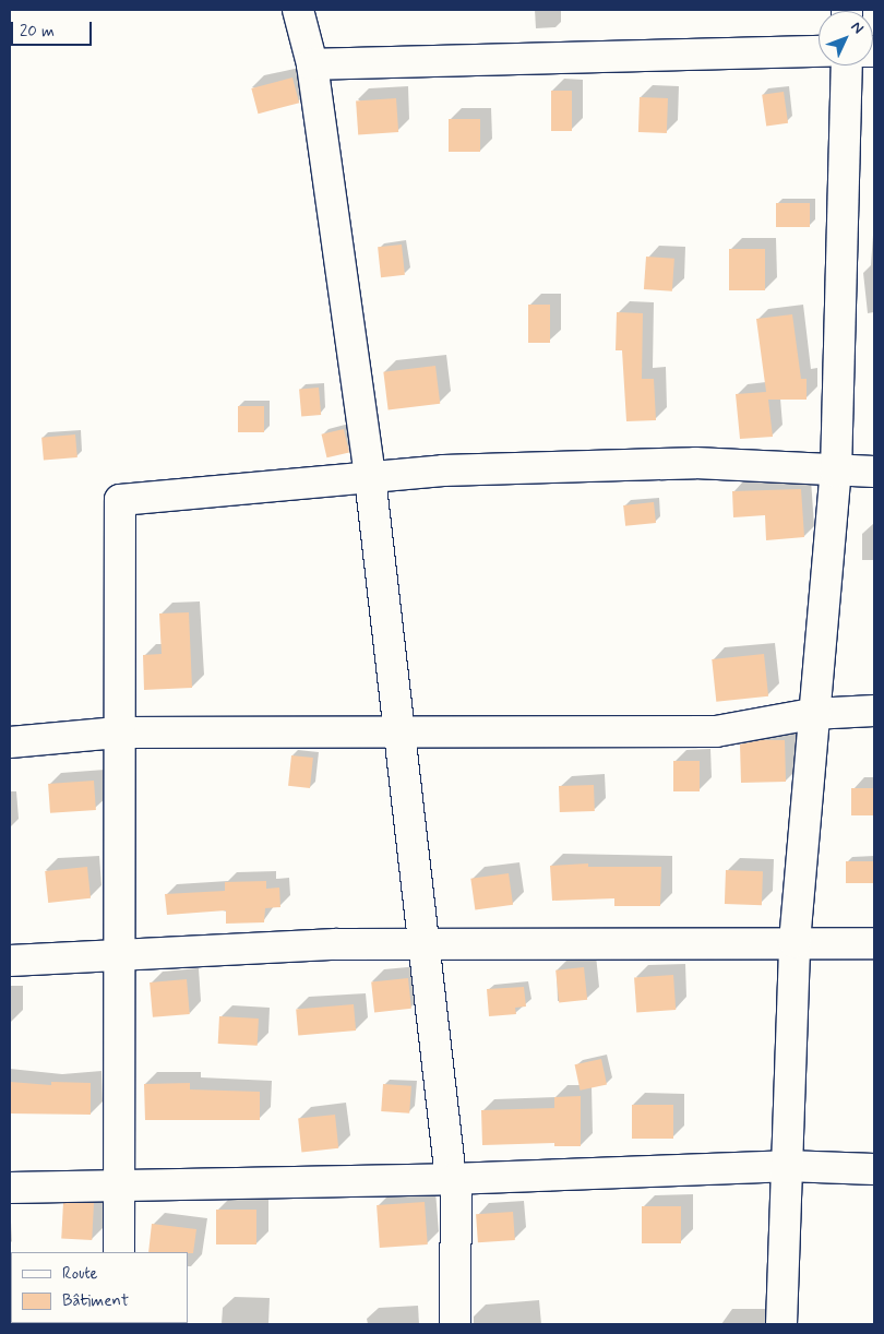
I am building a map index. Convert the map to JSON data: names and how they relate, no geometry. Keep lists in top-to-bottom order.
{
  "legend": ["Route", "Bâtiment"],
  "scale_bar": "20 m",
  "north": "top right"
}
